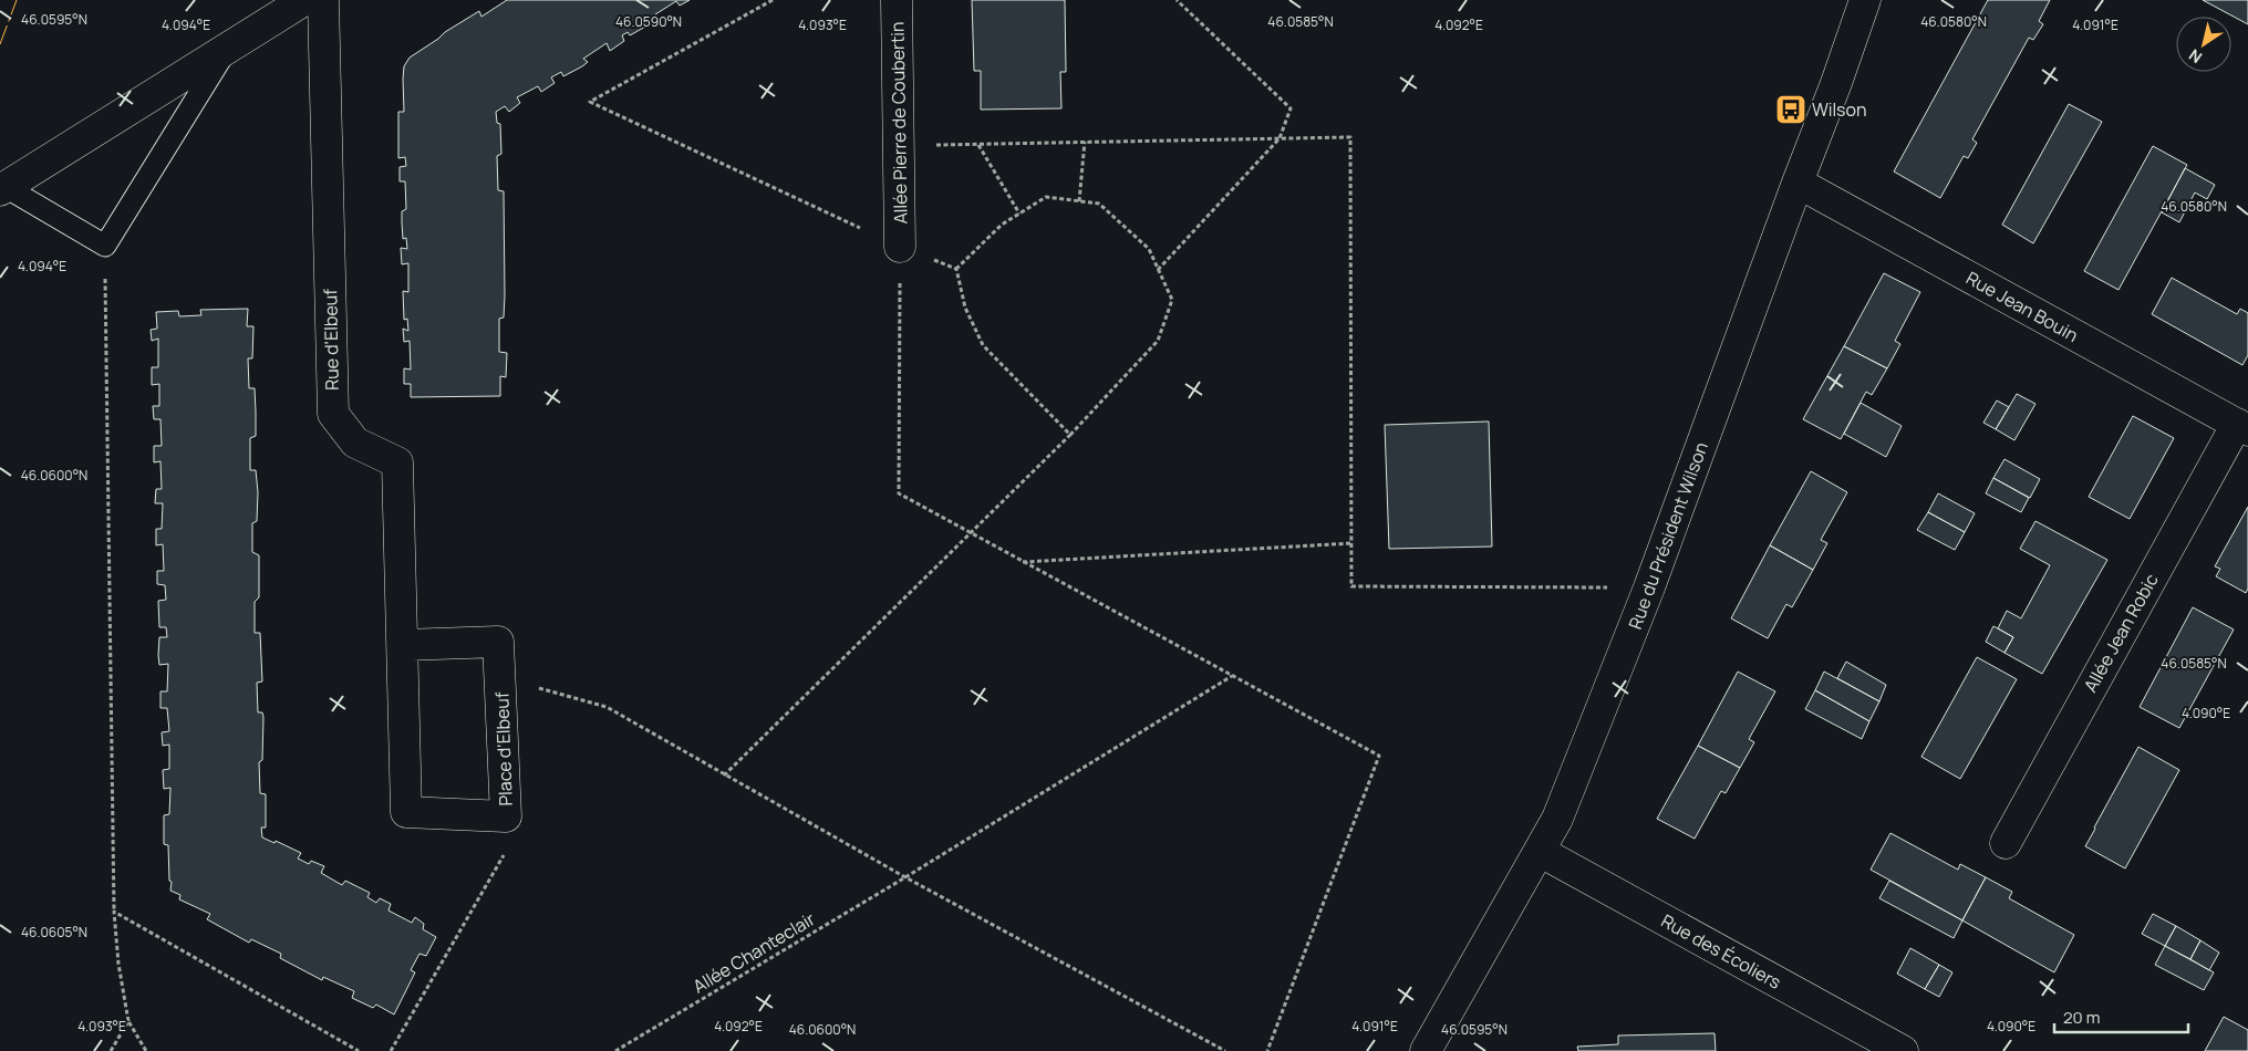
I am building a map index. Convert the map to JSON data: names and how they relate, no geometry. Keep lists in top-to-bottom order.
{
  "streets": {
    "street": [
      "Allée Pierre de Coubertin",
      "Rue Jean Bouin",
      "Rue d'Elbeuf",
      "Rue du Président Wilson",
      "Allée Jean Robic",
      "Place d'Elbeuf",
      "Rue des Écoliers"
    ],
    "path": ["Allée Chanteclair"]
  },
  "crossings": [
    ["Rue Jean Bouin", "Rue du Président Wilson"],
    ["Rue Jean Bouin", "Allée Jean Robic"],
    ["Rue d'Elbeuf", "Place d'Elbeuf"],
    ["Rue du Président Wilson", "Rue des Écoliers"]
  ],
  "places": {
    "bus stop": ["Wilson"]
  },
  "scale_bar": "20 m",
  "north": "bottom left",
  "coordinates": [
    "46.0595°N",
    "46.0590°N",
    "46.0585°N",
    "46.0580°N",
    "4.094°E",
    "4.093°E",
    "4.092°E",
    "4.091°E",
    "46.0600°N",
    "4.090°E",
    "46.0605°N"
  ]
}
